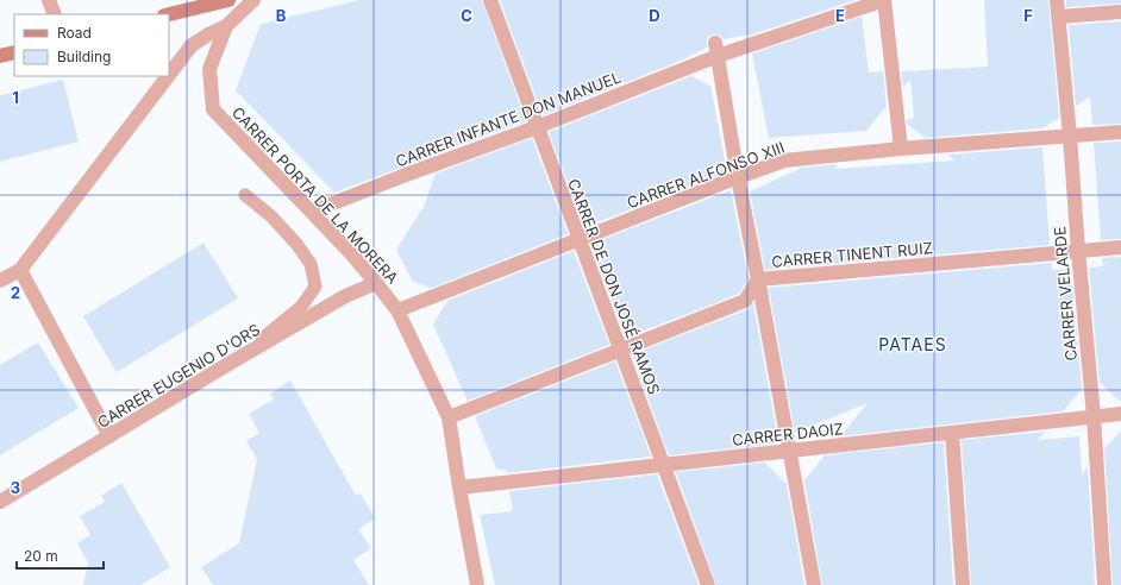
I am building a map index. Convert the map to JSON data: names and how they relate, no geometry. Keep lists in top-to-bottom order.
{
  "streets": {
    "street": [
      "CARRER INFANTE DON MANUEL",
      "CARRER ALFONSO XIII",
      "CARRER PORTA DE LA MORERA",
      "CARRER TINENT RUIZ",
      "CARRER DE DON JOSÉ RAMOS",
      "CARRER VELARDE",
      "CARRER EUGENIO D'ORS",
      "CARRER DAOIZ"
    ]
  },
  "crossings": [
    ["CARRER INFANTE DON MANUEL", "CARRER PORTA DE LA MORERA"],
    ["CARRER INFANTE DON MANUEL", "CARRER DE DON JOSÉ RAMOS"],
    ["CARRER ALFONSO XIII", "CARRER PORTA DE LA MORERA"],
    ["CARRER ALFONSO XIII", "CARRER DE DON JOSÉ RAMOS"],
    ["CARRER ALFONSO XIII", "CARRER VELARDE"],
    ["CARRER PORTA DE LA MORERA", "CARRER TINENT RUIZ"],
    ["CARRER PORTA DE LA MORERA", "CARRER EUGENIO D'ORS"],
    ["CARRER PORTA DE LA MORERA", "CARRER DAOIZ"],
    ["CARRER TINENT RUIZ", "CARRER DE DON JOSÉ RAMOS"],
    ["CARRER TINENT RUIZ", "CARRER VELARDE"],
    ["CARRER DE DON JOSÉ RAMOS", "CARRER DAOIZ"],
    ["CARRER VELARDE", "CARRER DAOIZ"]
  ],
  "districts": ["PATAES"],
  "legend": ["Road", "Building"],
  "scale_bar": "20 m",
  "grid": {
    "columns": [
      "B",
      "C",
      "D",
      "E",
      "F"
    ],
    "rows": ["1", "2", "3"]
  }
}
